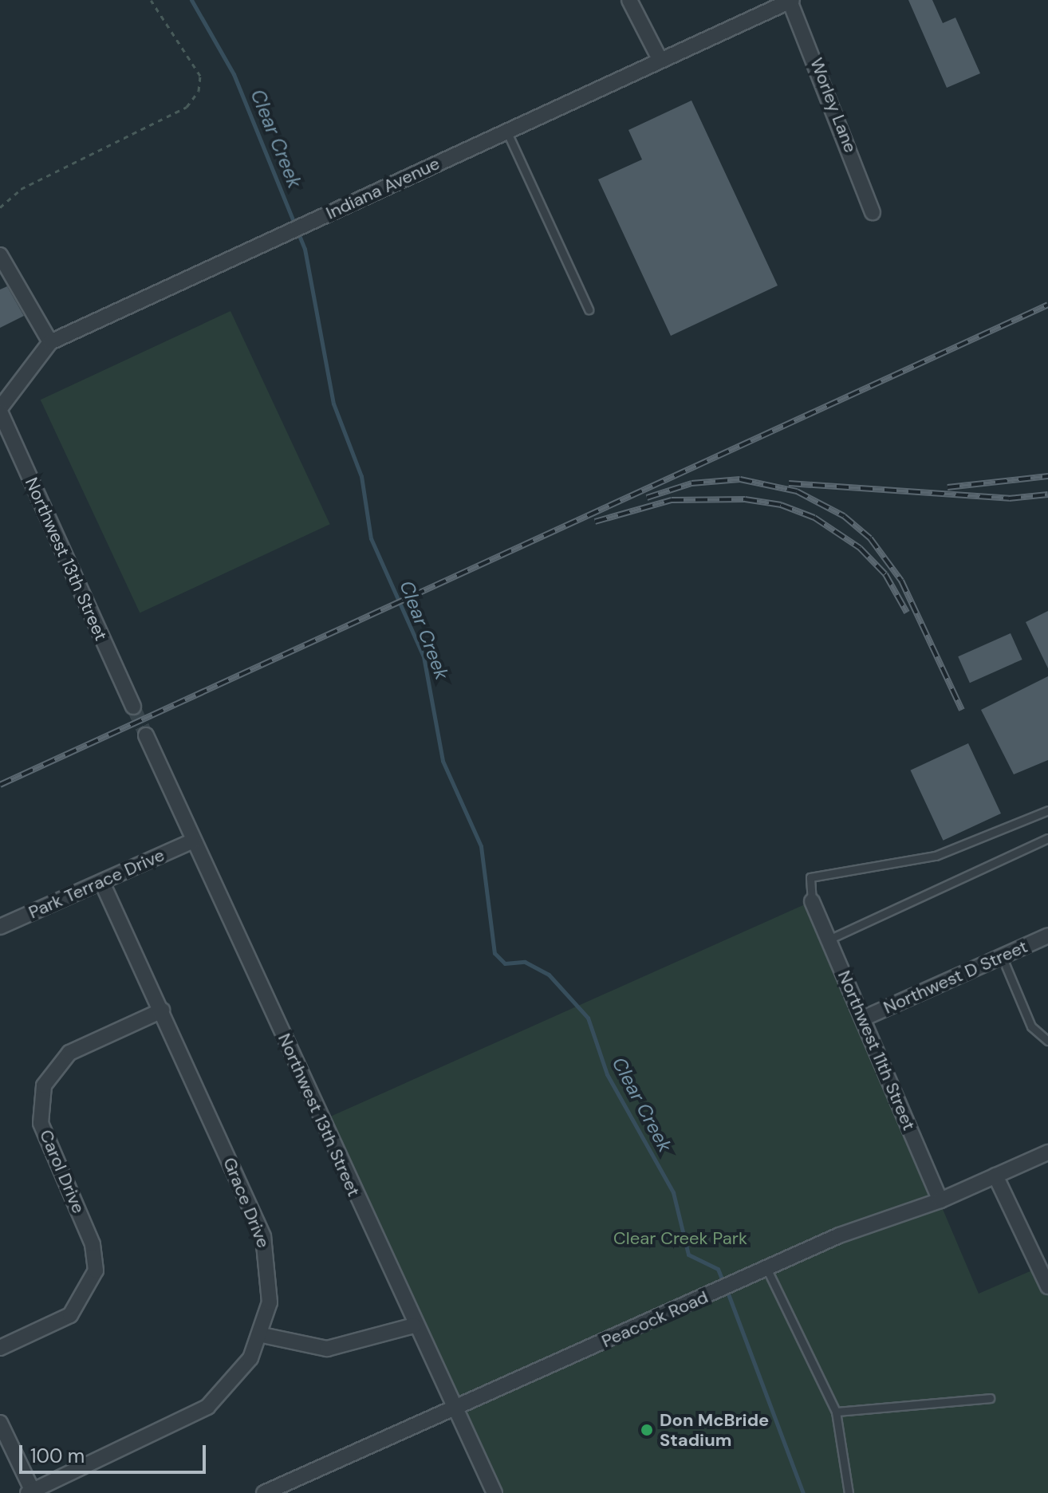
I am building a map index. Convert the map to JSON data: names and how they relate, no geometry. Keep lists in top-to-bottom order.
{
  "streets": {
    "street": [
      "Worley Lane",
      "Indiana Avenue",
      "Northwest 13th Street",
      "Park Terrace Drive",
      "Northwest D Street",
      "Northwest 11th Street",
      "Carol Drive",
      "Grace Drive",
      "Peacock Road"
    ]
  },
  "crossings": [
    ["Worley Lane", "Indiana Avenue"],
    ["Indiana Avenue", "Northwest 13th Street"],
    ["Northwest 13th Street", "Park Terrace Drive"],
    ["Northwest 13th Street", "Peacock Road"],
    ["Park Terrace Drive", "Grace Drive"],
    ["Northwest D Street", "Northwest 11th Street"],
    ["Northwest 11th Street", "Peacock Road"],
    ["Carol Drive", "Grace Drive"]
  ],
  "water": ["Clear Creek"],
  "parks": ["Clear Creek Park"],
  "places": ["Don McBride Stadium"],
  "scale_bar": "100 m"
}
